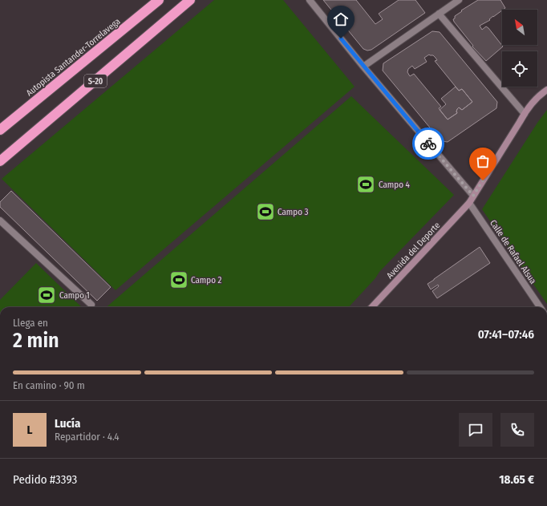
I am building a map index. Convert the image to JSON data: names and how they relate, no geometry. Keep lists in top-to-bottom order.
{
  "streets": {
    "highway": ["Autopista Santander-Torrelavega", "S-20"],
    "main road": ["Avenida del Deporte"],
    "street": ["Calle de Rafael Alsua"]
  },
  "crossings": [
    ["Avenida del Deporte", "Calle de Rafael Alsua"]
  ],
  "places": {
    "sports": [
      "Campo 4",
      "Campo 3",
      "Campo 2",
      "Campo 1"
    ]
  },
  "north": "top left",
  "page": {
    "heading": ["2 min", "Llega en", "07:41–07:46"],
    "panel": [
      "Lucía",
      "Repartidor · 4.4",
      "Pedido #3393",
      "18.65 €"
    ],
    "bar": "En camino · 90 m",
    "round": "L"
  }
}
